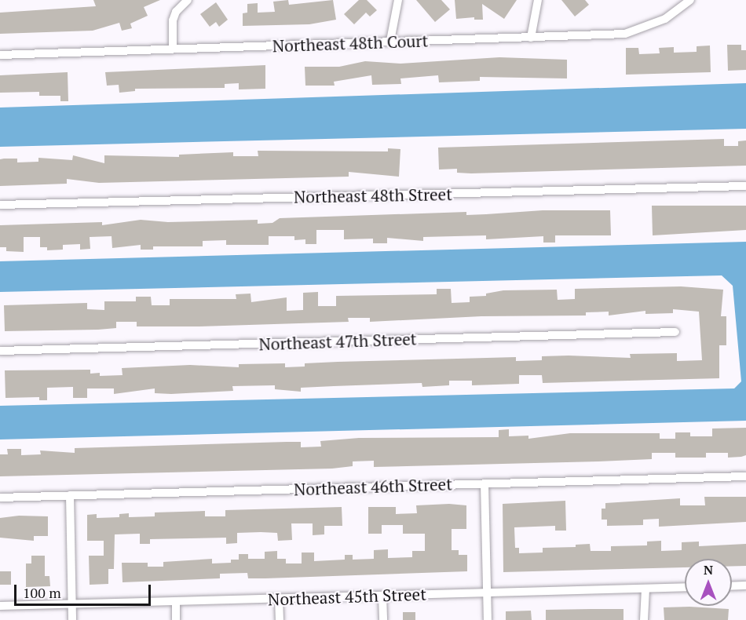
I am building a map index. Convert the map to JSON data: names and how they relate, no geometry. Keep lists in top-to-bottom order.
{
  "streets": {
    "street": [
      "Northeast 48th Court",
      "Northeast 48th Street",
      "Northeast 47th Street",
      "Northeast 46th Street",
      "Northeast 45th Street"
    ]
  },
  "scale_bar": "100 m",
  "north": "top"
}
